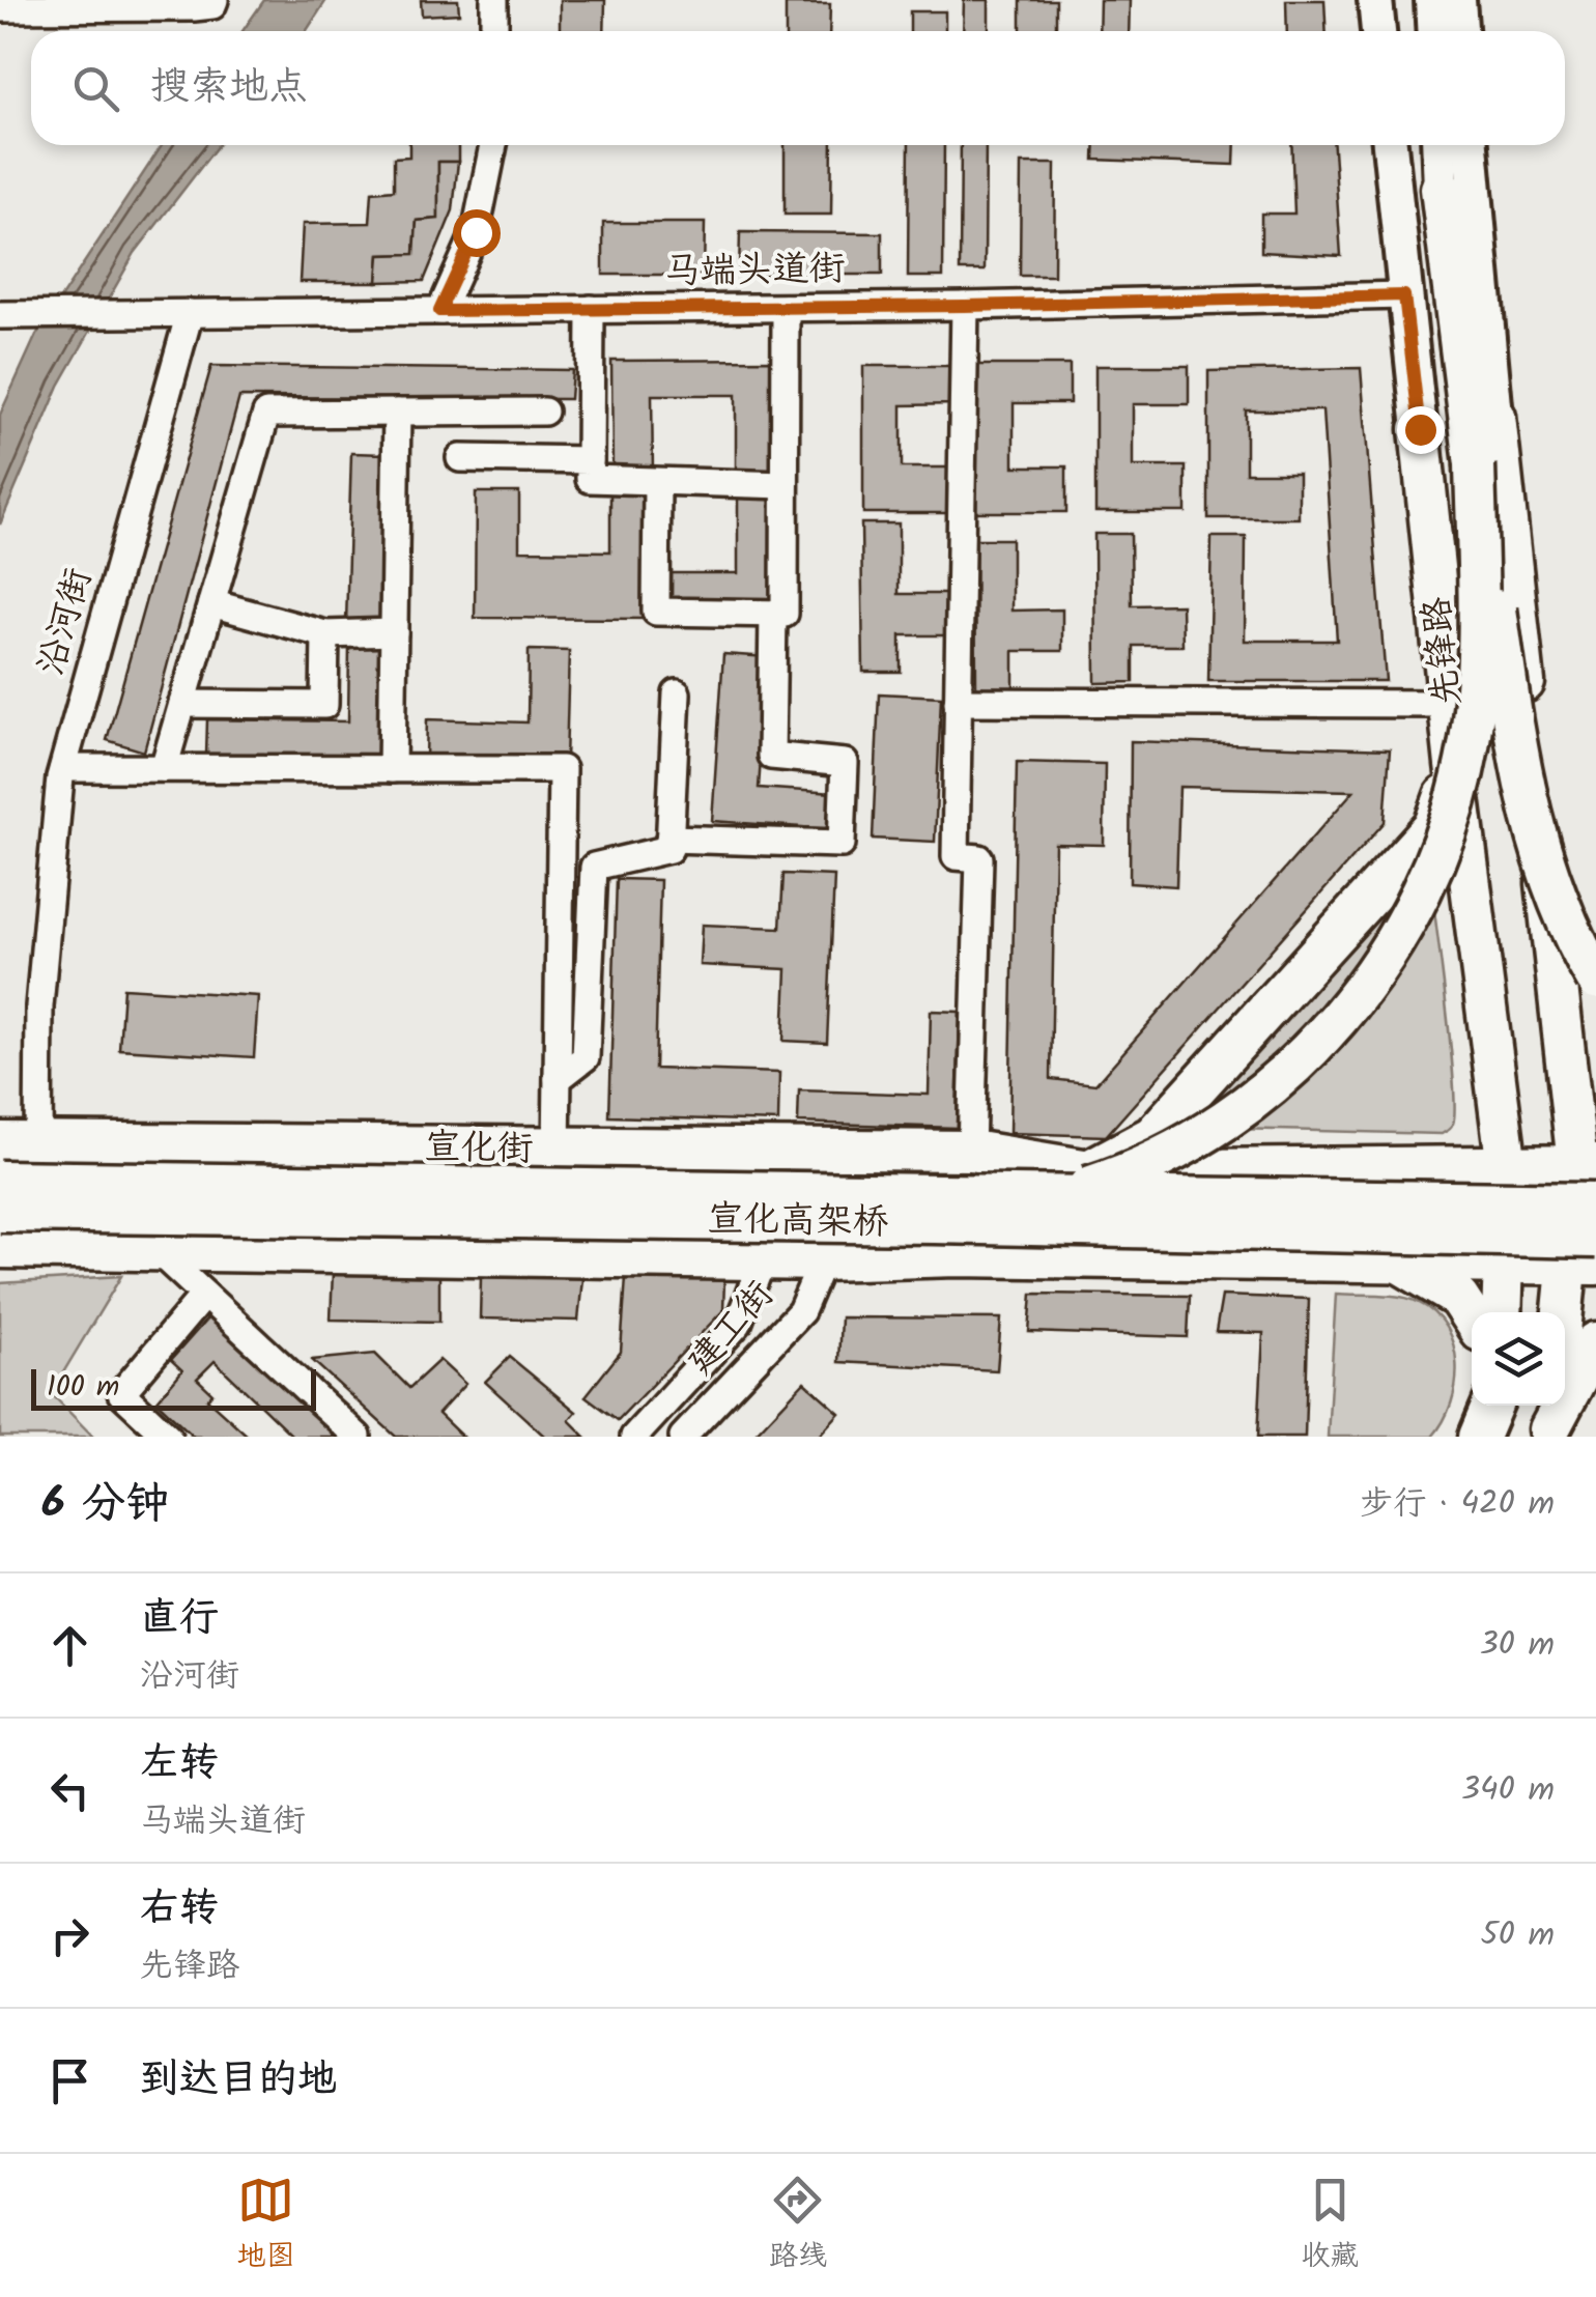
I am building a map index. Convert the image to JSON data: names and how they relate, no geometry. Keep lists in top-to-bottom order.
{
  "streets": {
    "highway": ["先锋路", "宣化街", "宣化高架桥"],
    "street": ["马端头道街", "沿河街", "建工街"]
  },
  "crossings": [
    ["马端头道街", "沿河街"],
    ["马端头道街", "先锋路"],
    ["沿河街", "宣化街"],
    ["先锋路", "宣化街"]
  ],
  "scale_bar": "100 m",
  "page": {
    "search": "搜索地点",
    "scale": "100 m",
    "heading": ["6 分钟", "步行 · 420 m"],
    "list": [
      ["直行", "沿河街", "30 m"],
      ["左转", "马端头道街", "340 m"],
      ["右转", "先锋路", "50 m"],
      "到达目的地"
    ],
    "nav": ["地图", "路线", "收藏"]
  }
}
